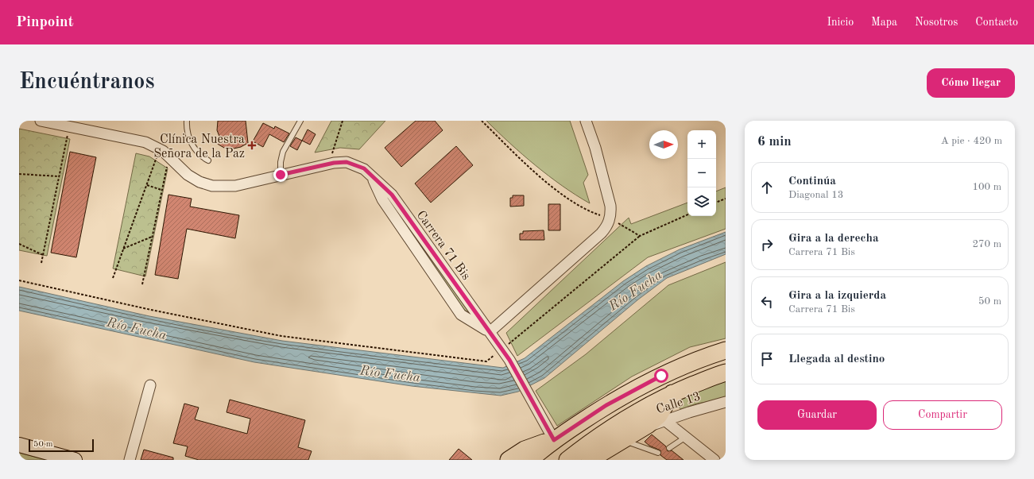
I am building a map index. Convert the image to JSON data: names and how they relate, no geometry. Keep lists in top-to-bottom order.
{
  "streets": {
    "street": ["Carrera 71 Bis", "Calle 13"]
  },
  "water": ["Río Fucha"],
  "places": {
    "health": ["Clínica Nuestra Señora de la Paz"]
  },
  "scale_bar": "50 m",
  "north": "right",
  "page": {
    "header": "Pinpoint",
    "nav": [
      "Inicio",
      "Mapa",
      "Nosotros",
      "Contacto"
    ],
    "buttons": [
      "Cómo llegar",
      ["Guardar", "Compartir"]
    ],
    "title": "Encuéntranos",
    "heading": ["6 min", "A pie · 420 m"],
    "map_buttons": ["+", "−"],
    "list": [
      ["Continúa", "Diagonal 13", "100 m"],
      ["Gira a la derecha", "Carrera 71 Bis", "270 m"],
      ["Gira a la izquierda", "Carrera 71 Bis", "50 m"],
      "Llegada al destino"
    ],
    "scale": "50 m"
  }
}
